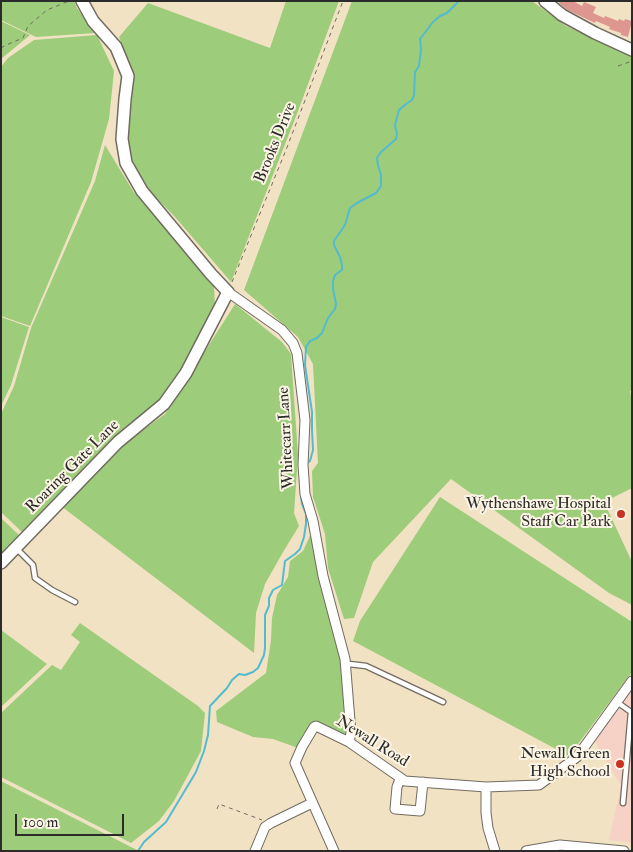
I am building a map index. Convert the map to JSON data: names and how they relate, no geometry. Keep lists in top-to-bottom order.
{
  "streets": {
    "street": ["Whitecarr Lane", "Roaring Gate Lane", "Newall Road"],
    "path": ["Brooks Drive"]
  },
  "crossings": [
    ["Brooks Drive", "Whitecarr Lane"],
    ["Brooks Drive", "Roaring Gate Lane"],
    ["Whitecarr Lane", "Roaring Gate Lane"],
    ["Whitecarr Lane", "Newall Road"]
  ],
  "places": ["Wythenshawe Hospital Staff Car Park", "Newall Green High School"],
  "scale_bar": "100 m"
}
